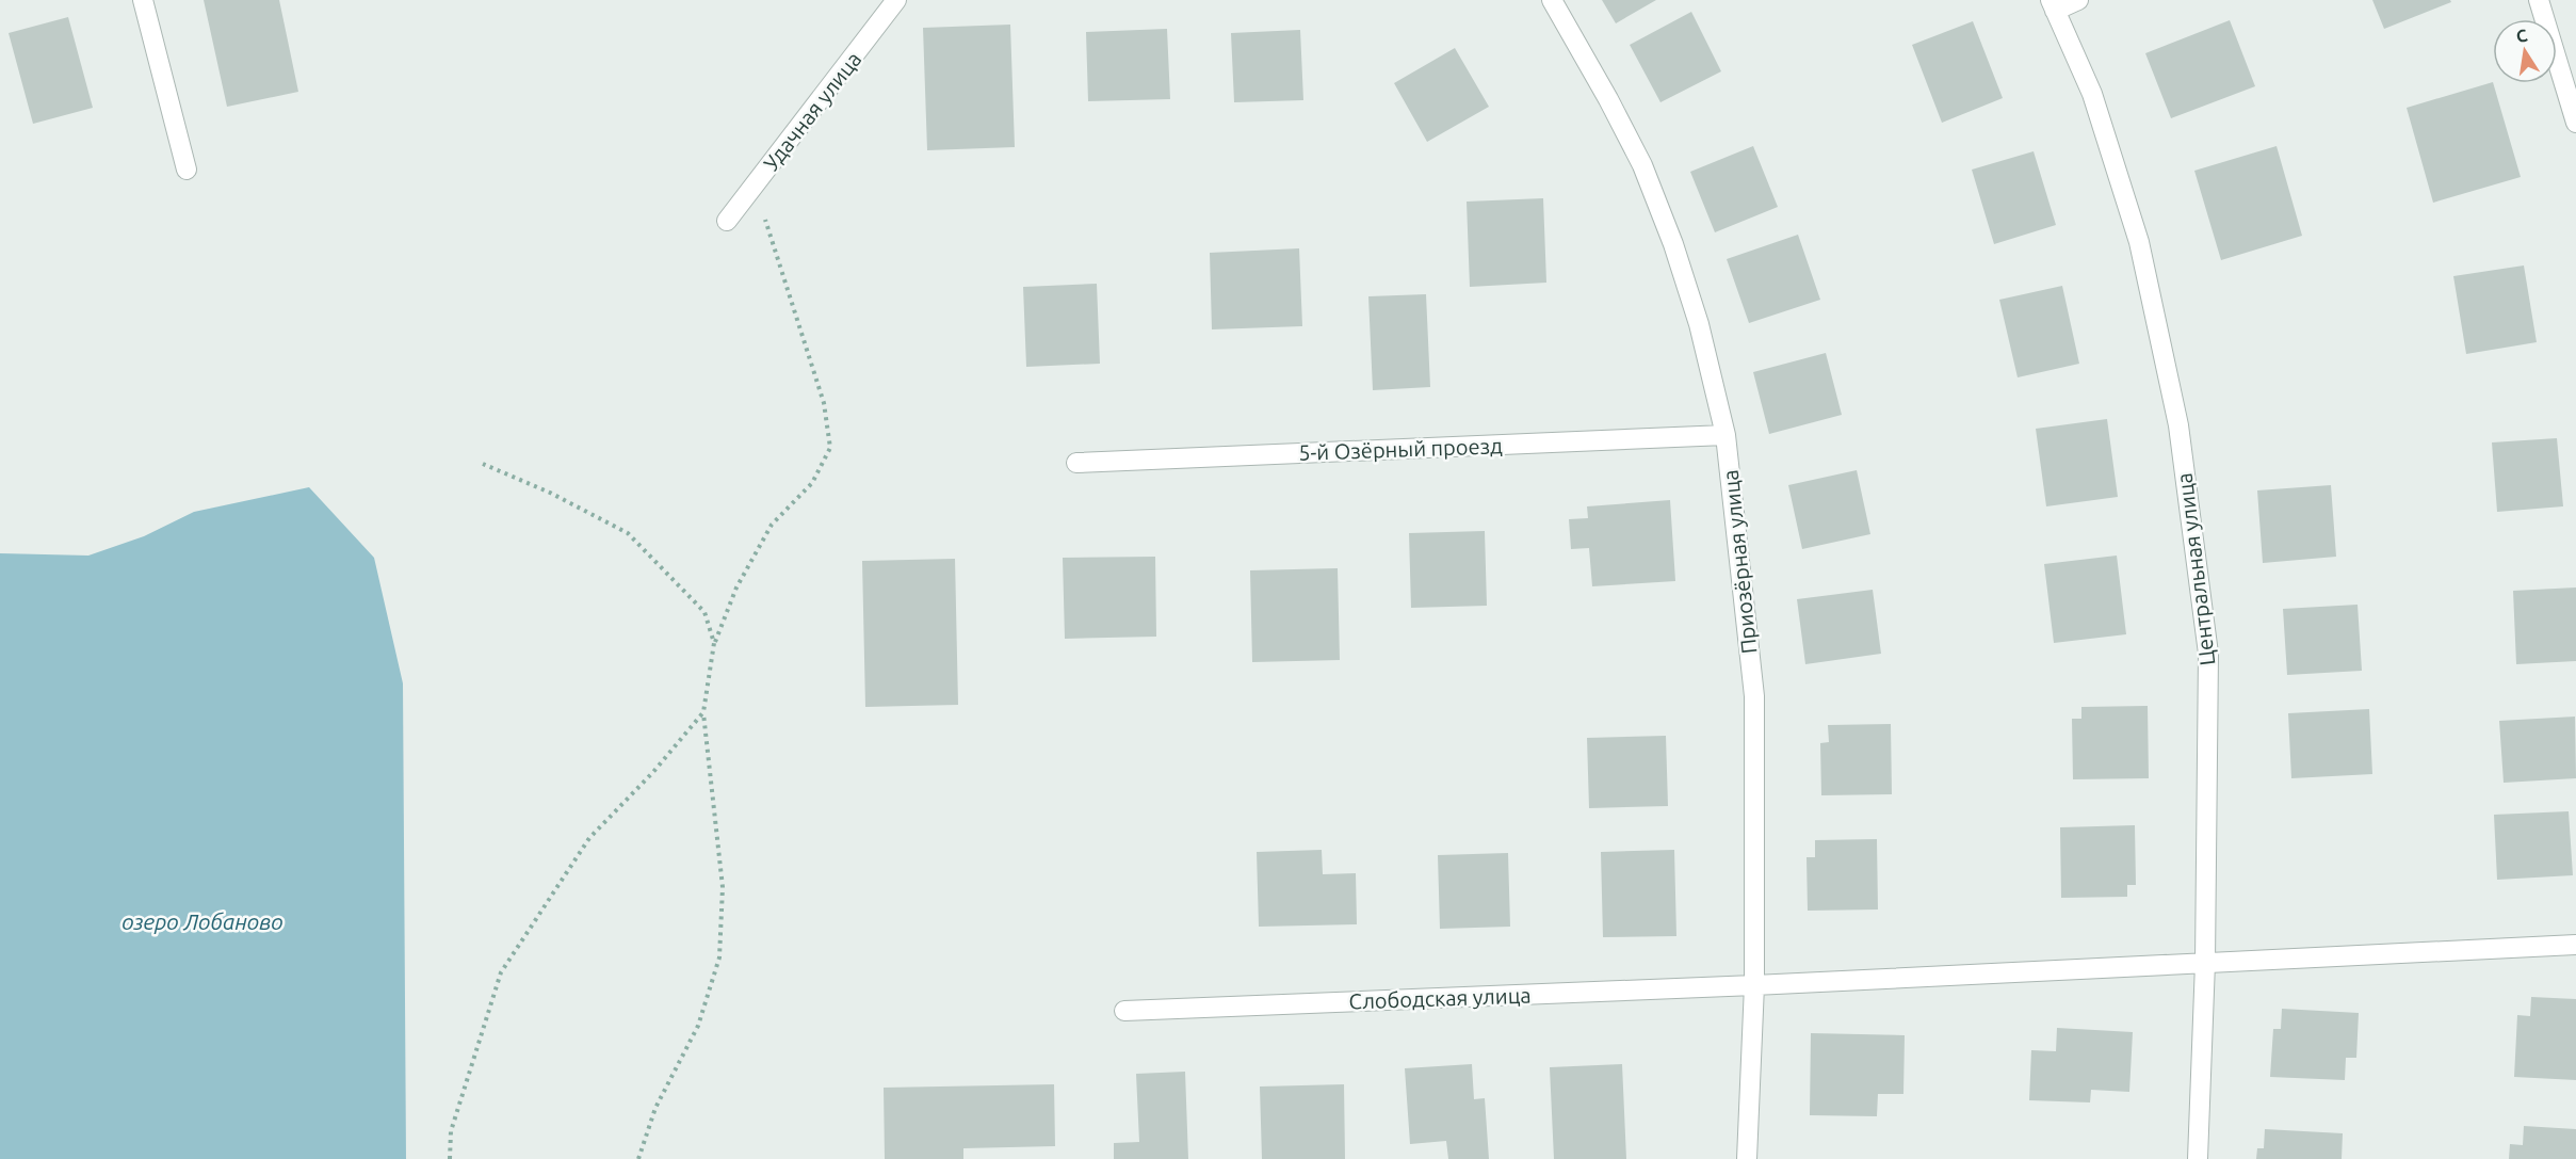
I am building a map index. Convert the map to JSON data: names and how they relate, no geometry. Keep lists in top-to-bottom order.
{
  "streets": {
    "street": [
      "Удачная улица",
      "5-й Озёрный проезд",
      "Приозёрная улица",
      "Центральная улица",
      "Слободская улица"
    ]
  },
  "crossings": [
    ["5-й Озёрный проезд", "Приозёрная улица"],
    ["Приозёрная улица", "Слободская улица"],
    ["Центральная улица", "Слободская улица"]
  ],
  "water": ["озеро Лобаново"],
  "north": "top"
}
